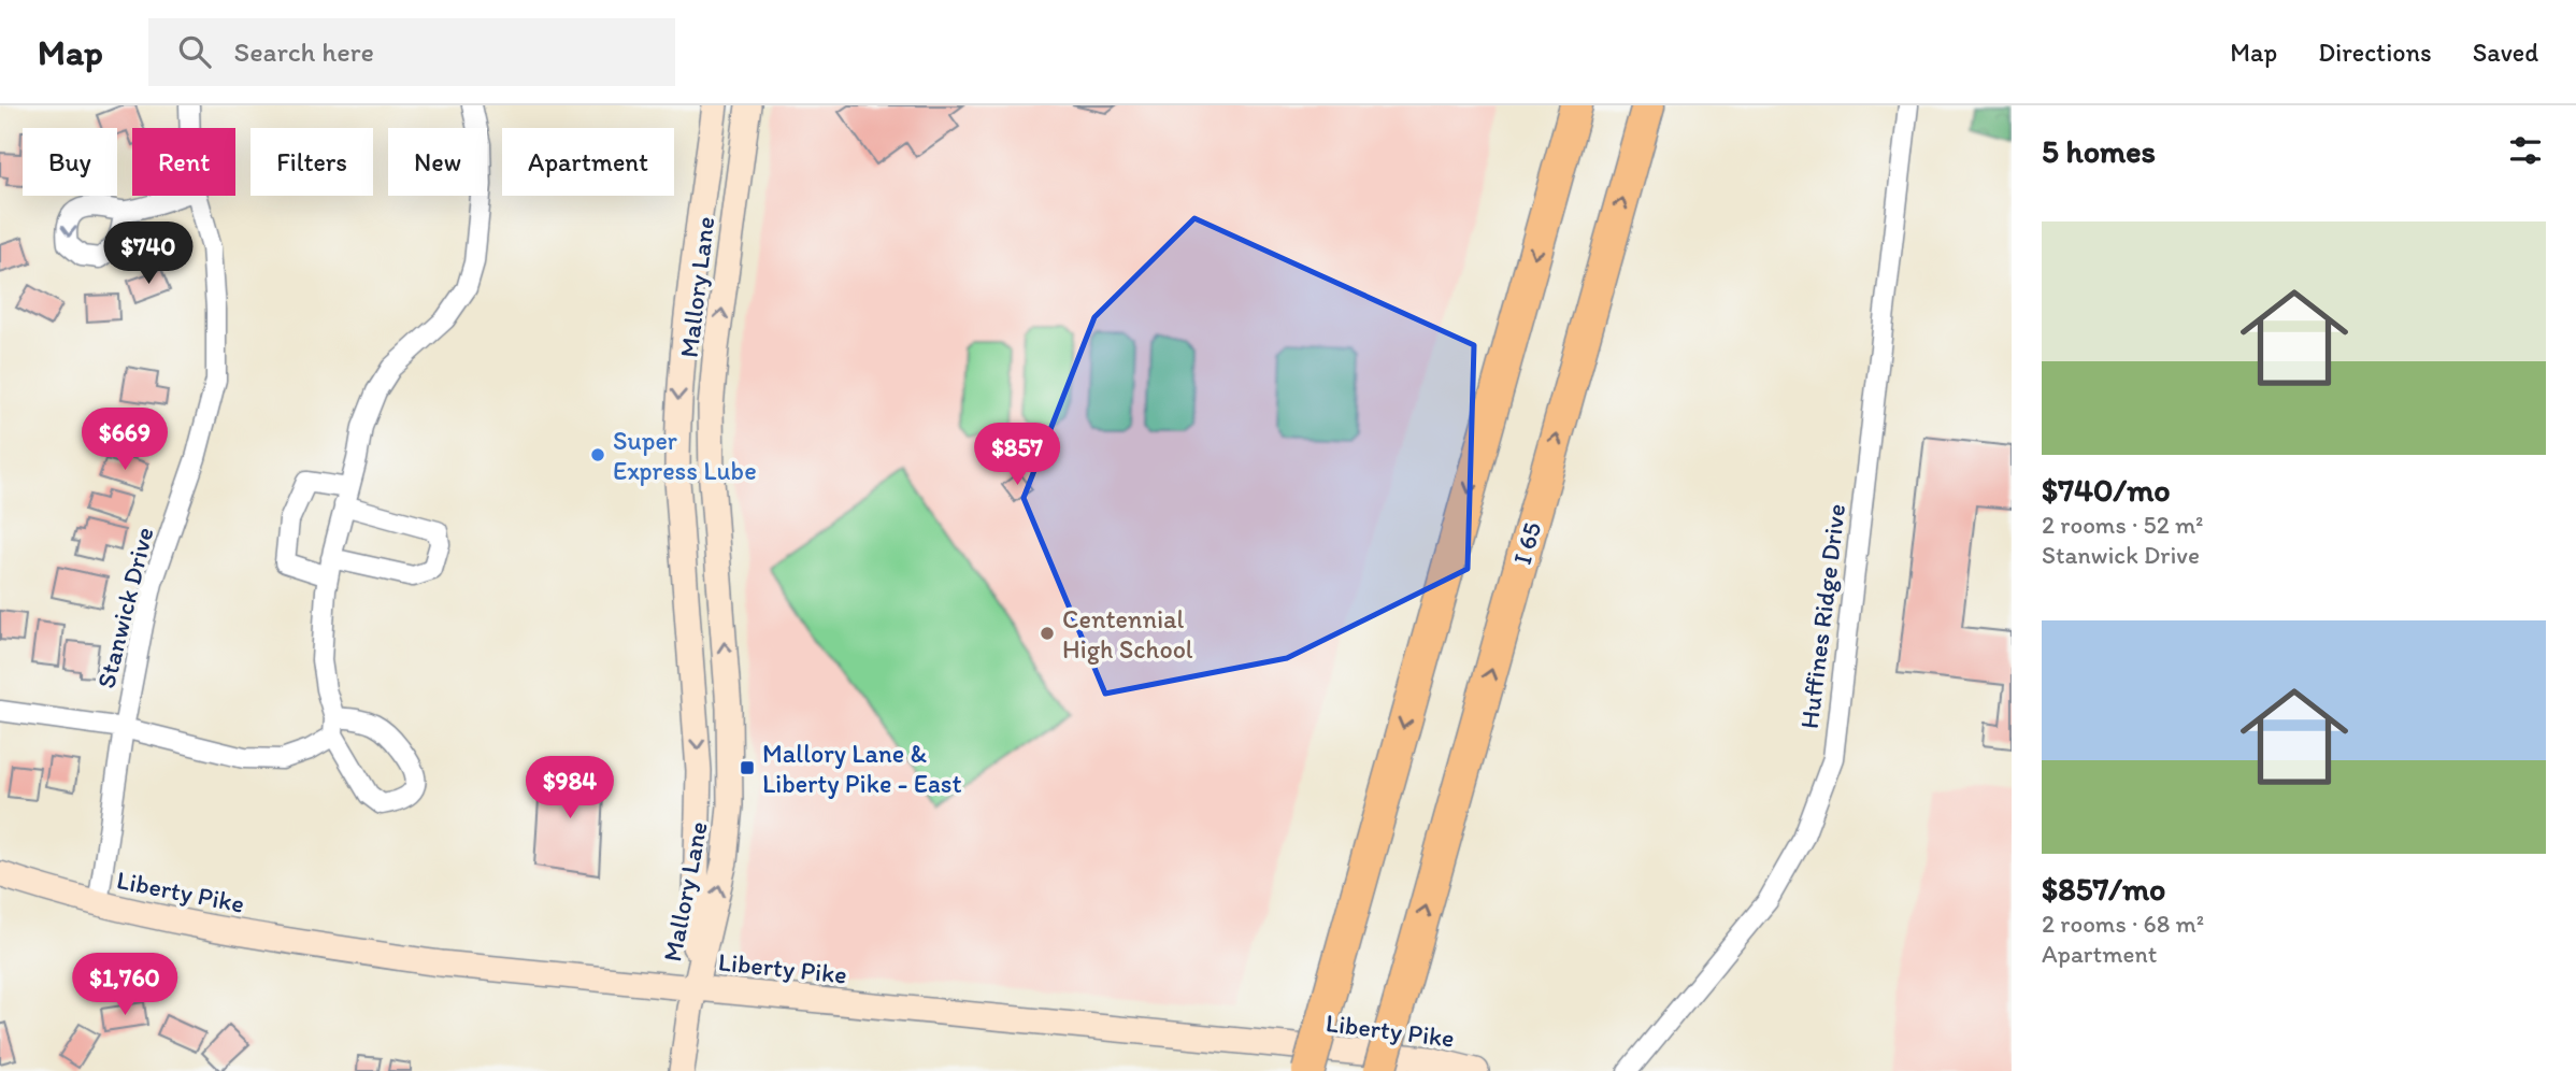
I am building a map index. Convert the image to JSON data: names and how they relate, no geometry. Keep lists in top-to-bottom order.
{
  "streets": {
    "highway": ["I 65"],
    "main road": ["Mallory Lane", "Liberty Pike"],
    "street": ["Stanwick Drive", "Huffines Ridge Drive"]
  },
  "crossings": [
    ["Mallory Lane", "Liberty Pike"],
    ["Stanwick Drive", "Liberty Pike"]
  ],
  "places": {
    "other": ["Super Express Lube", "Centennial High School"],
    "transit": ["Mallory Lane & Liberty Pike - East"]
  },
  "page": {
    "header": "Map",
    "search": "Search here",
    "nav": ["Map", "Directions", "Saved"],
    "heading": "5 homes",
    "chip": [
      "Buy",
      "Rent",
      "Filters",
      "New",
      "Apartment"
    ],
    "list": [
      {
        "name": "$740/mo",
        "note": "2 rooms · 52 m² · Stanwick Drive"
      },
      {
        "name": "$857/mo",
        "note": "2 rooms · 68 m² · Apartment"
      }
    ],
    "price": [
      "$740",
      "$669",
      "$857",
      "$984",
      "$1,760"
    ]
  }
}
